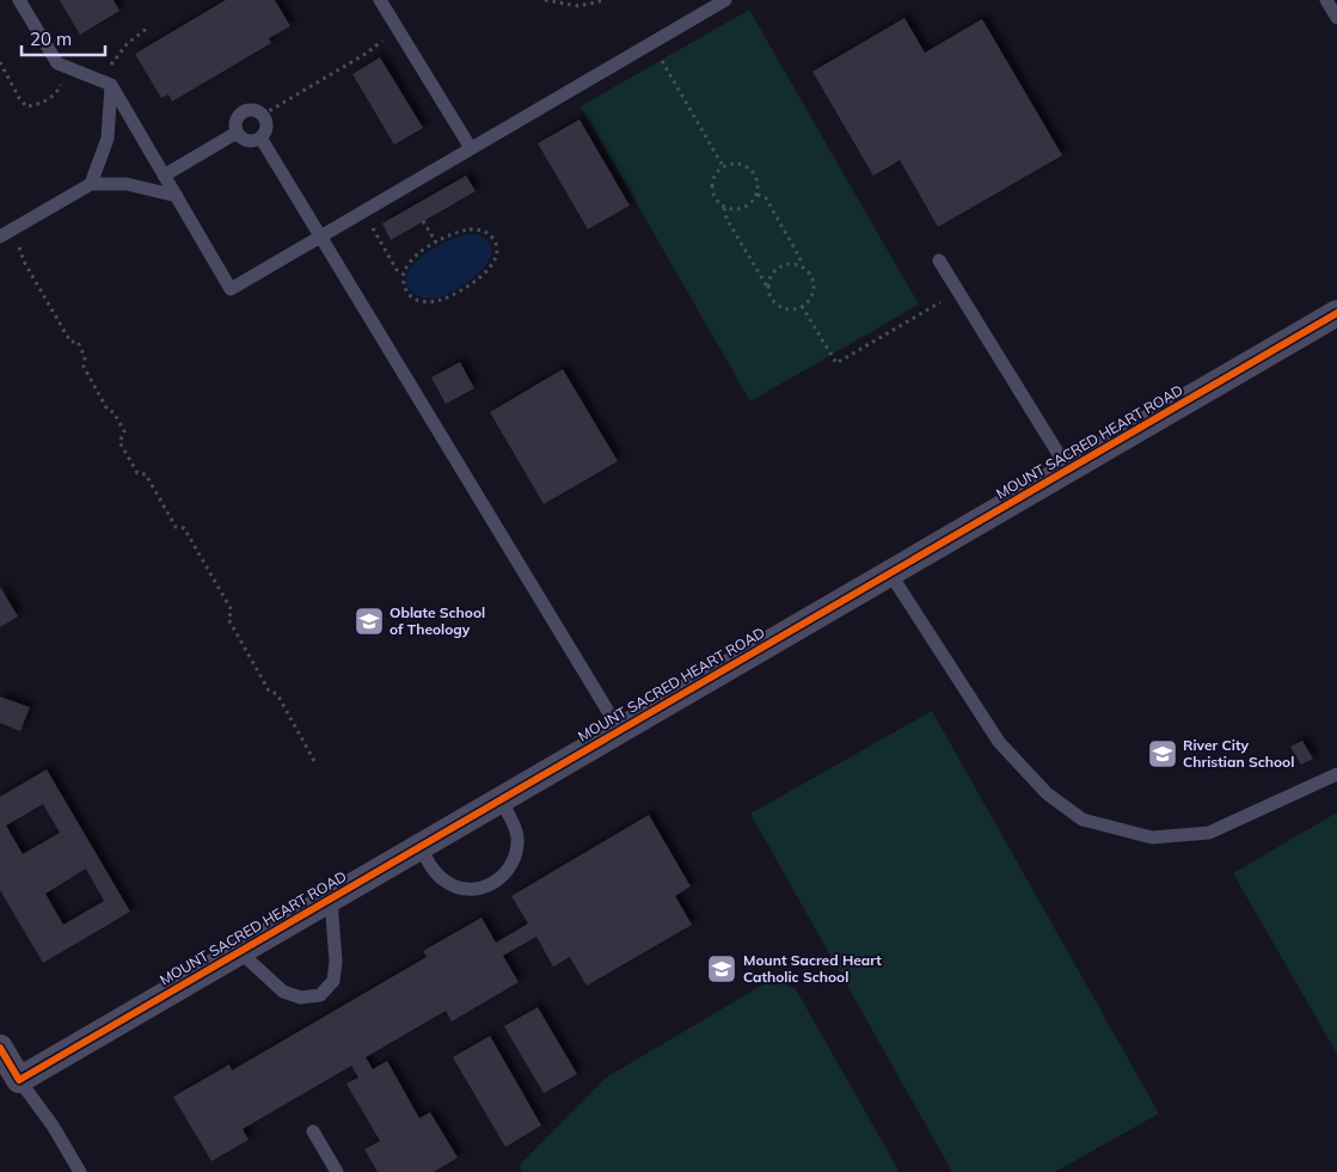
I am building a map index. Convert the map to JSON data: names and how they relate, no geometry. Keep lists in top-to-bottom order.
{
  "streets": {
    "street": ["MOUNT SACRED HEART ROAD"]
  },
  "places": {
    "school or university": ["Oblate School of Theology", "River City Christian School", "Mount Sacred Heart Catholic School"]
  },
  "scale_bar": "20 m"
}
